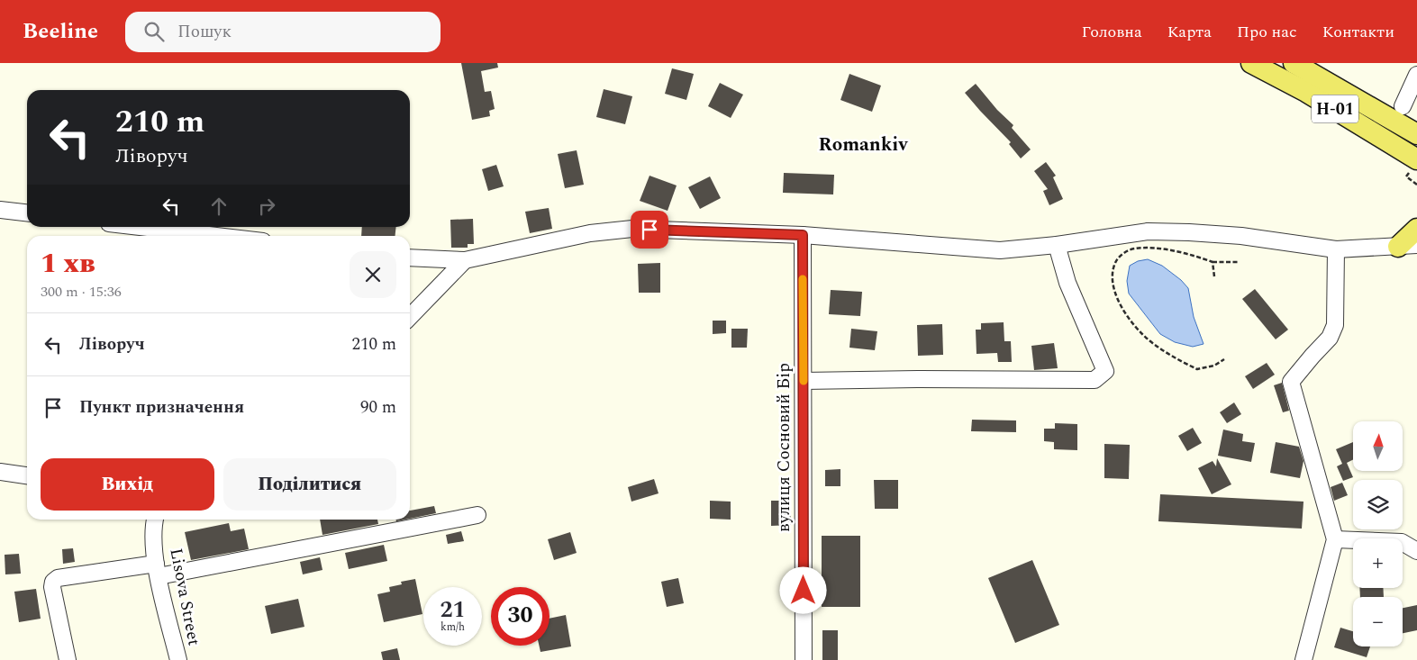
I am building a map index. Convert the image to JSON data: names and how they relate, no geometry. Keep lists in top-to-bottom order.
{
  "streets": {
    "main road": ["Н-01"],
    "street": ["вулиця Сосновий Бір", "Lisova Street"]
  },
  "districts": ["Romankiv"],
  "north": "top",
  "page": {
    "header": "Beeline",
    "search": "Пошук",
    "nav": [
      "Головна",
      "Карта",
      "Про нас",
      "Контакти"
    ],
    "turn": ["210 m", "Ліворуч"],
    "heading": ["1 хв", "300 m · 15:36"],
    "list": [
      {
        "name": "Ліворуч",
        "value": "210 m"
      },
      {
        "name": "Пункт призначення",
        "value": "90 m"
      }
    ],
    "map_buttons": ["+", "−"],
    "buttons": ["Вихід", "Поділитися"],
    "speed": "21 km/h",
    "limit": "30"
  }
}
